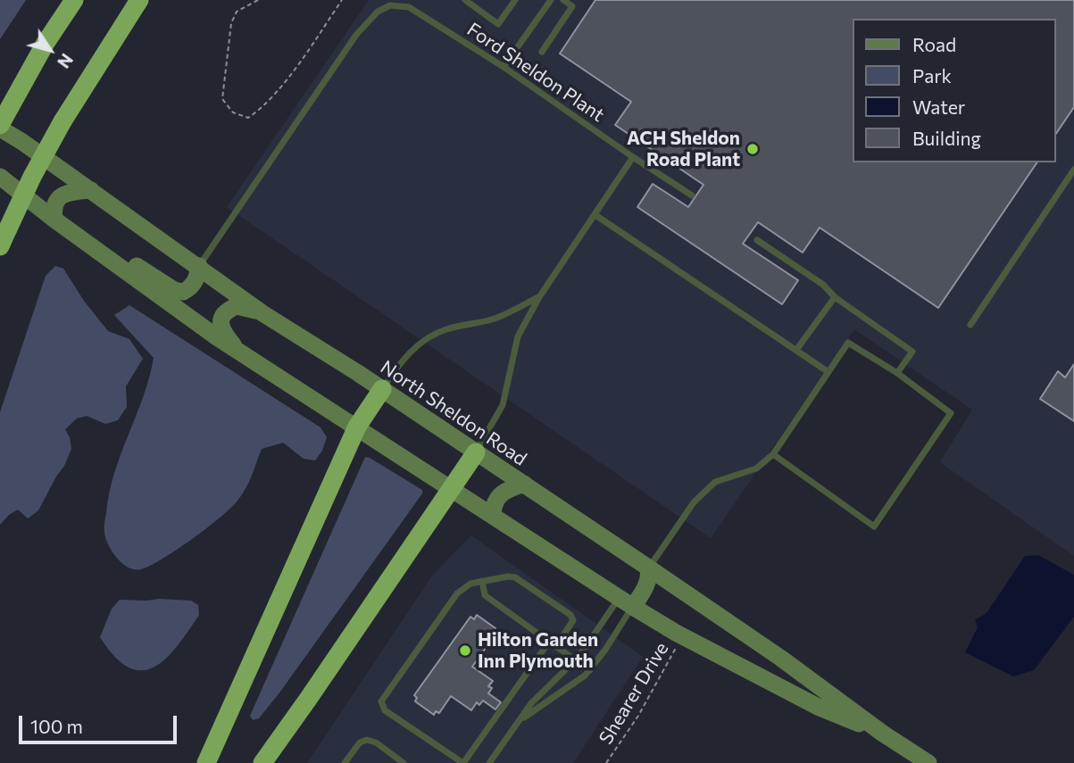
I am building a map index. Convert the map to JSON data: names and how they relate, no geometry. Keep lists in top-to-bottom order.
{
  "streets": {
    "main road": ["North Sheldon Road"],
    "lane": ["Ford Sheldon Plant"],
    "path": ["Shearer Drive"]
  },
  "crossings": [
    ["Ford Sheldon Plant", "North Sheldon Road"],
    ["North Sheldon Road", "Shearer Drive"]
  ],
  "places": ["ACH Sheldon Road Plant", "Hilton Garden Inn Plymouth"],
  "legend": [
    "Road",
    "Park",
    "Water",
    "Building"
  ],
  "scale_bar": "100 m",
  "north": "bottom right"
}
